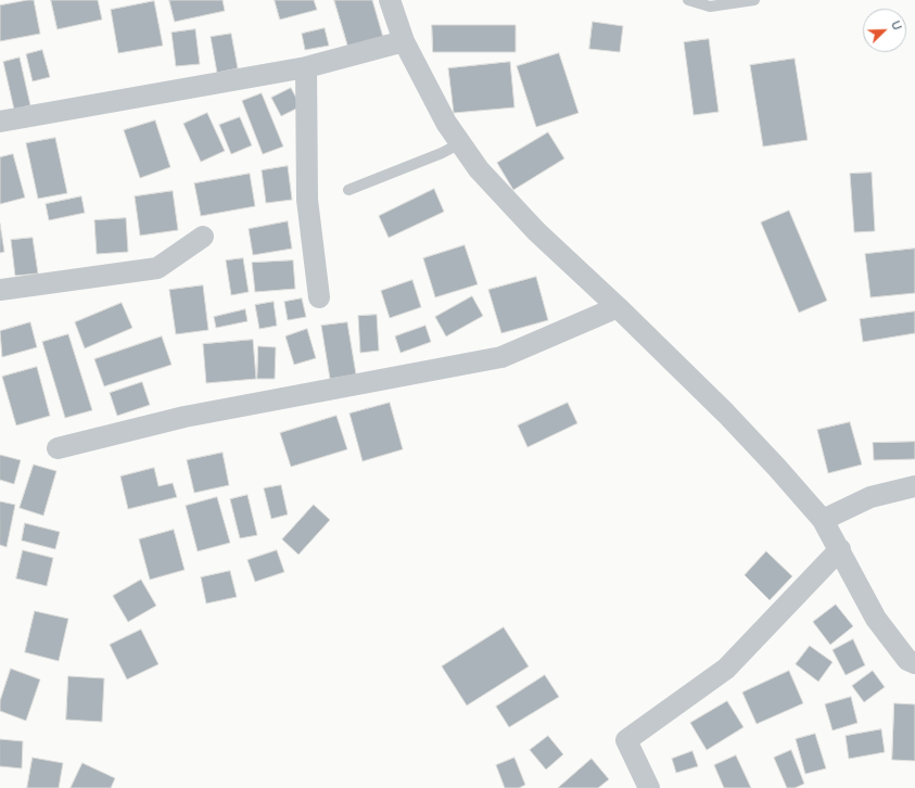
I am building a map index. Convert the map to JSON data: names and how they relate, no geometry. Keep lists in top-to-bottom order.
{
  "north": "top right"
}
